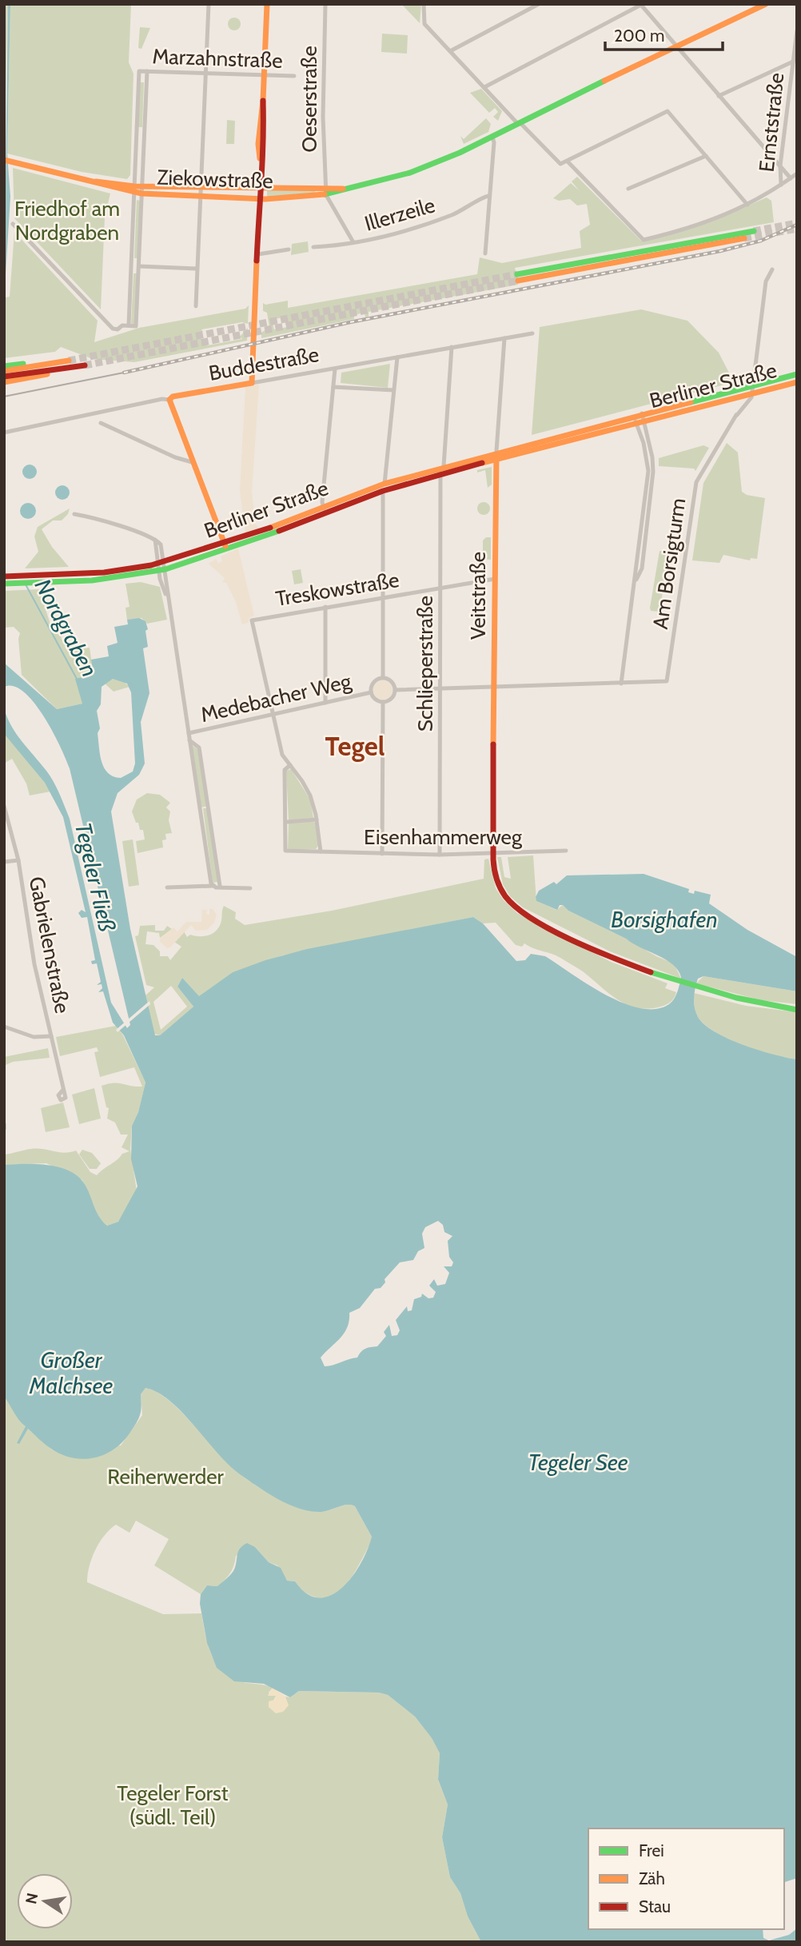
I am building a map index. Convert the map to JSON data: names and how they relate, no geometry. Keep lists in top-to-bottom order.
{
  "streets": {
    "main road": [
      "Ziekowstraße",
      "Buddestraße",
      "Berliner Straße",
      "Veitstraße"
    ],
    "street": [
      "Marzahnstraße",
      "Oeserstraße",
      "Ernststraße",
      "Illerzeile",
      "Am Borsigturm",
      "Treskowstraße",
      "Schlieperstraße",
      "Medebacher Weg",
      "Eisenhammerweg",
      "Gabrielenstraße"
    ]
  },
  "crossings": [
    ["Marzahnstraße", "Ziekowstraße"],
    ["Oeserstraße", "Ziekowstraße"],
    ["Buddestraße", "Veitstraße"],
    ["Berliner Straße", "Am Borsigturm"],
    ["Berliner Straße", "Veitstraße"],
    ["Berliner Straße", "Schlieperstraße"],
    ["Am Borsigturm", "Veitstraße"],
    ["Treskowstraße", "Veitstraße"],
    ["Treskowstraße", "Schlieperstraße"],
    ["Treskowstraße", "Medebacher Weg"],
    ["Veitstraße", "Eisenhammerweg"],
    ["Schlieperstraße", "Eisenhammerweg"]
  ],
  "districts": ["Tegel"],
  "water": [
    "Nordgraben",
    "Tegeler Fließ",
    "Borsighafen",
    "Großer Malchsee",
    "Tegeler See"
  ],
  "parks": ["Friedhof am Nordgraben", "Reiherwerder", "Tegeler Forst (südl. Teil)"],
  "legend": ["Frei", "Zäh", "Stau"],
  "scale_bar": "200 m",
  "north": "left"
}
